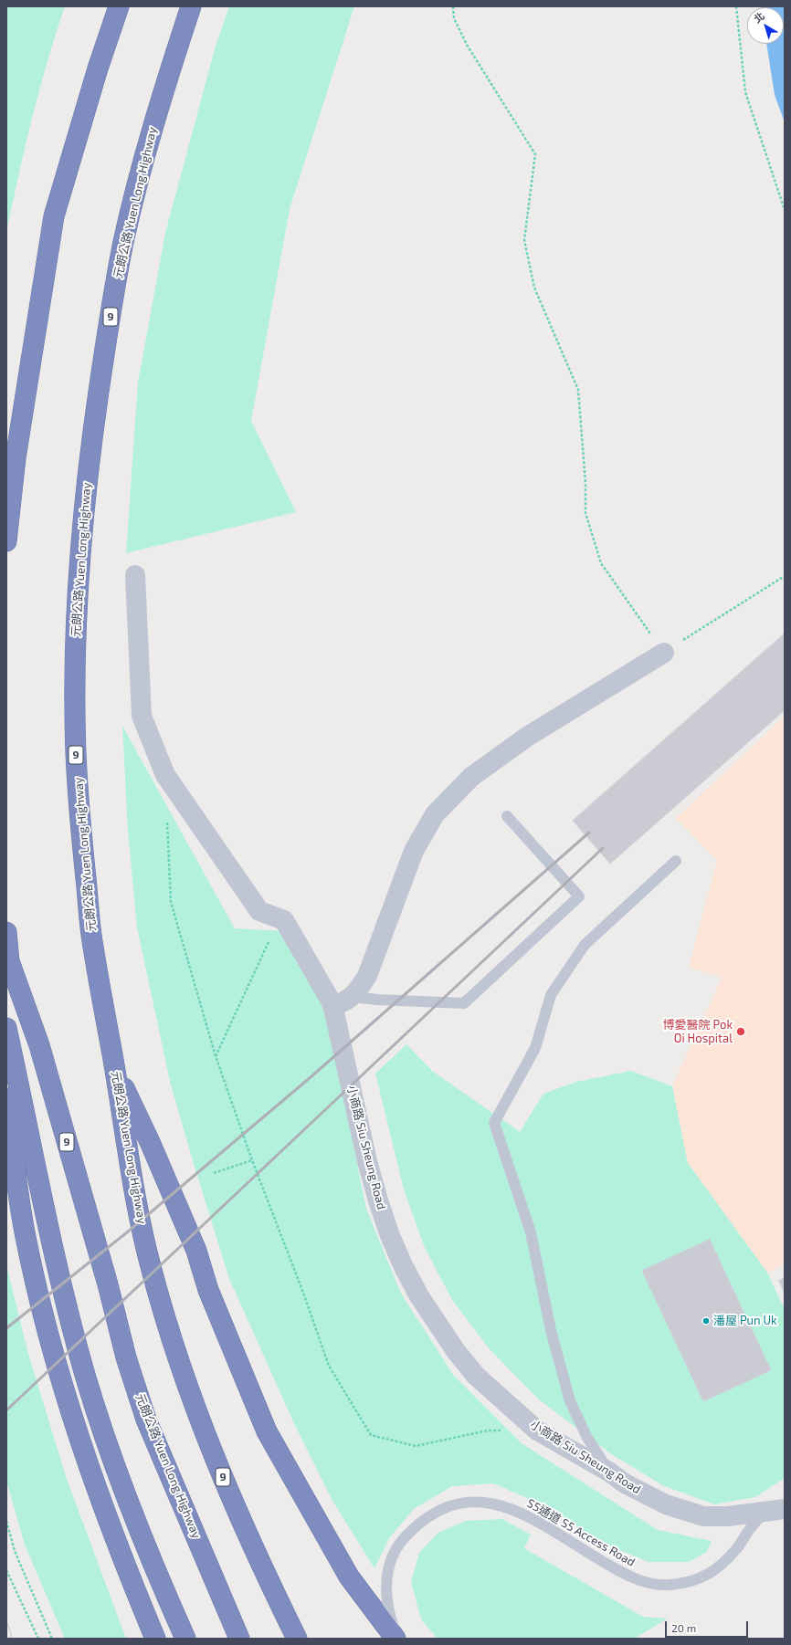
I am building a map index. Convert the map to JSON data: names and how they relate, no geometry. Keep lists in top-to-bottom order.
{
  "streets": {
    "highway": ["元朗公路 Yuen Long Highway", "9"],
    "street": ["小商路 Siu Sheung Road"],
    "lane": ["S5通道 S5 Access Road"]
  },
  "crossings": [
    ["小商路 Siu Sheung Road", "S5通道 S5 Access Road"]
  ],
  "places": ["博愛醫院 Pok Oi Hospital", "潘屋 Pun Uk"],
  "scale_bar": "20 m",
  "north": "top left"
}
